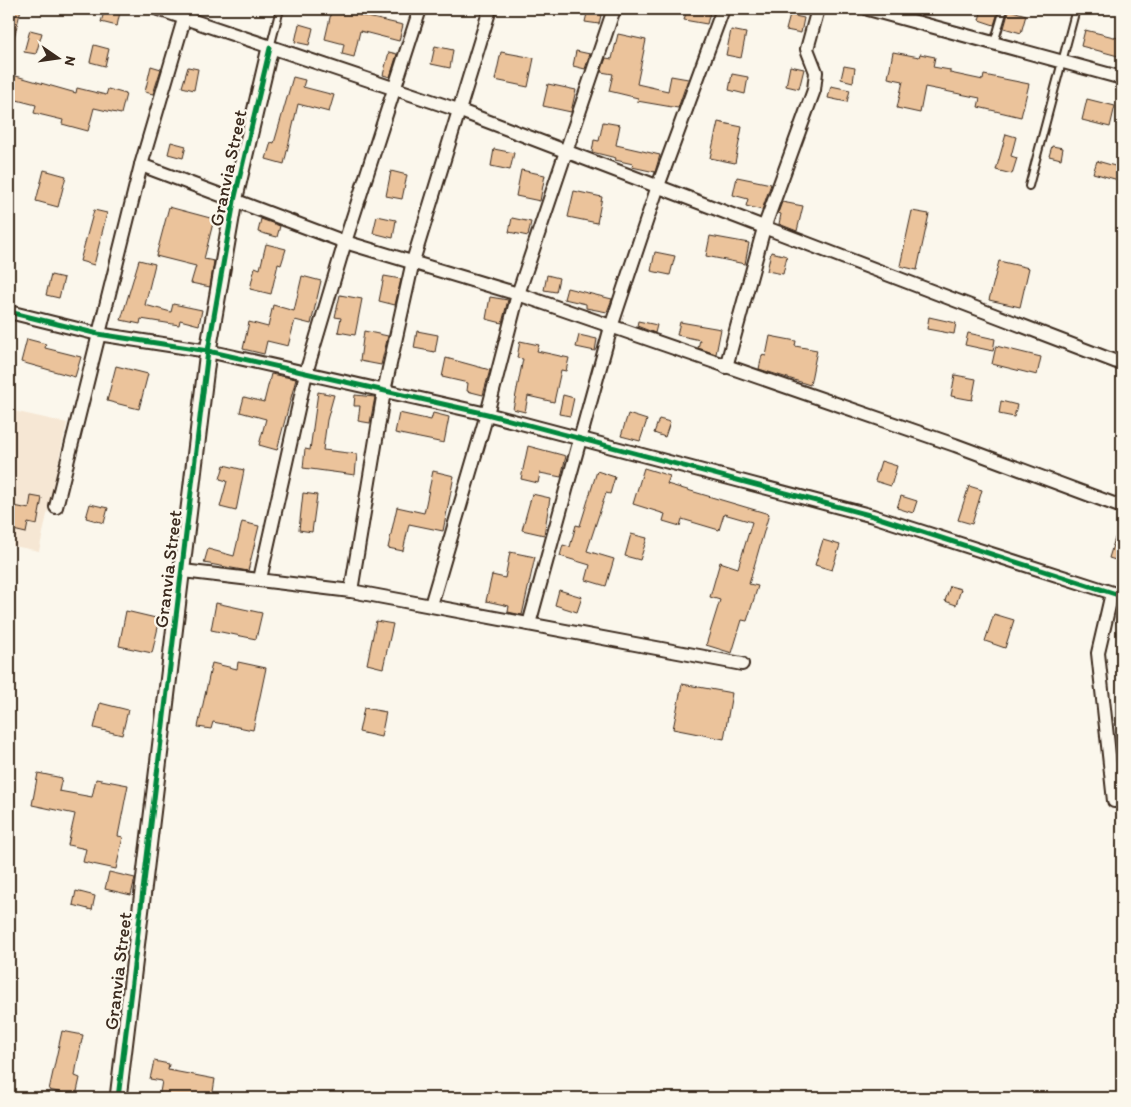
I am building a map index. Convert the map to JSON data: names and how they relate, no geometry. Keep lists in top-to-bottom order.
{
  "streets": {
    "street": ["Granvia Street"]
  },
  "north": "right"
}
